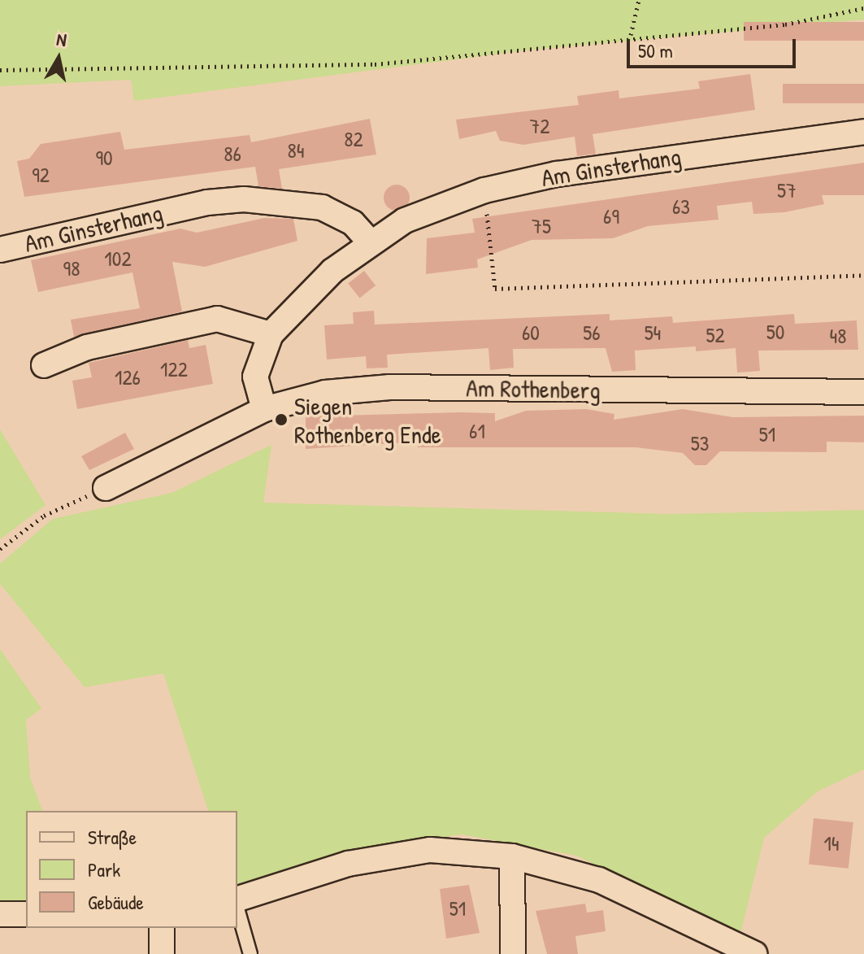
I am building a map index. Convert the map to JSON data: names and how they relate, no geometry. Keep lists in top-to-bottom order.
{
  "streets": {
    "street": ["Am Ginsterhang", "Am Rothenberg"]
  },
  "crossings": [
    ["Am Ginsterhang", "Am Rothenberg"]
  ],
  "places": ["Siegen Rothenberg Ende"],
  "house_numbers": [
    "72",
    "82",
    "84",
    "86",
    "90",
    "92",
    "57",
    "63",
    "69",
    "75",
    "102",
    "98",
    "50",
    "60",
    "56",
    "54",
    "52",
    "48",
    "122",
    "126",
    "61",
    "51",
    "53",
    "14",
    "51"
  ],
  "legend": ["Straße", "Park", "Gebäude"],
  "scale_bar": "50 m",
  "north": "top"
}
